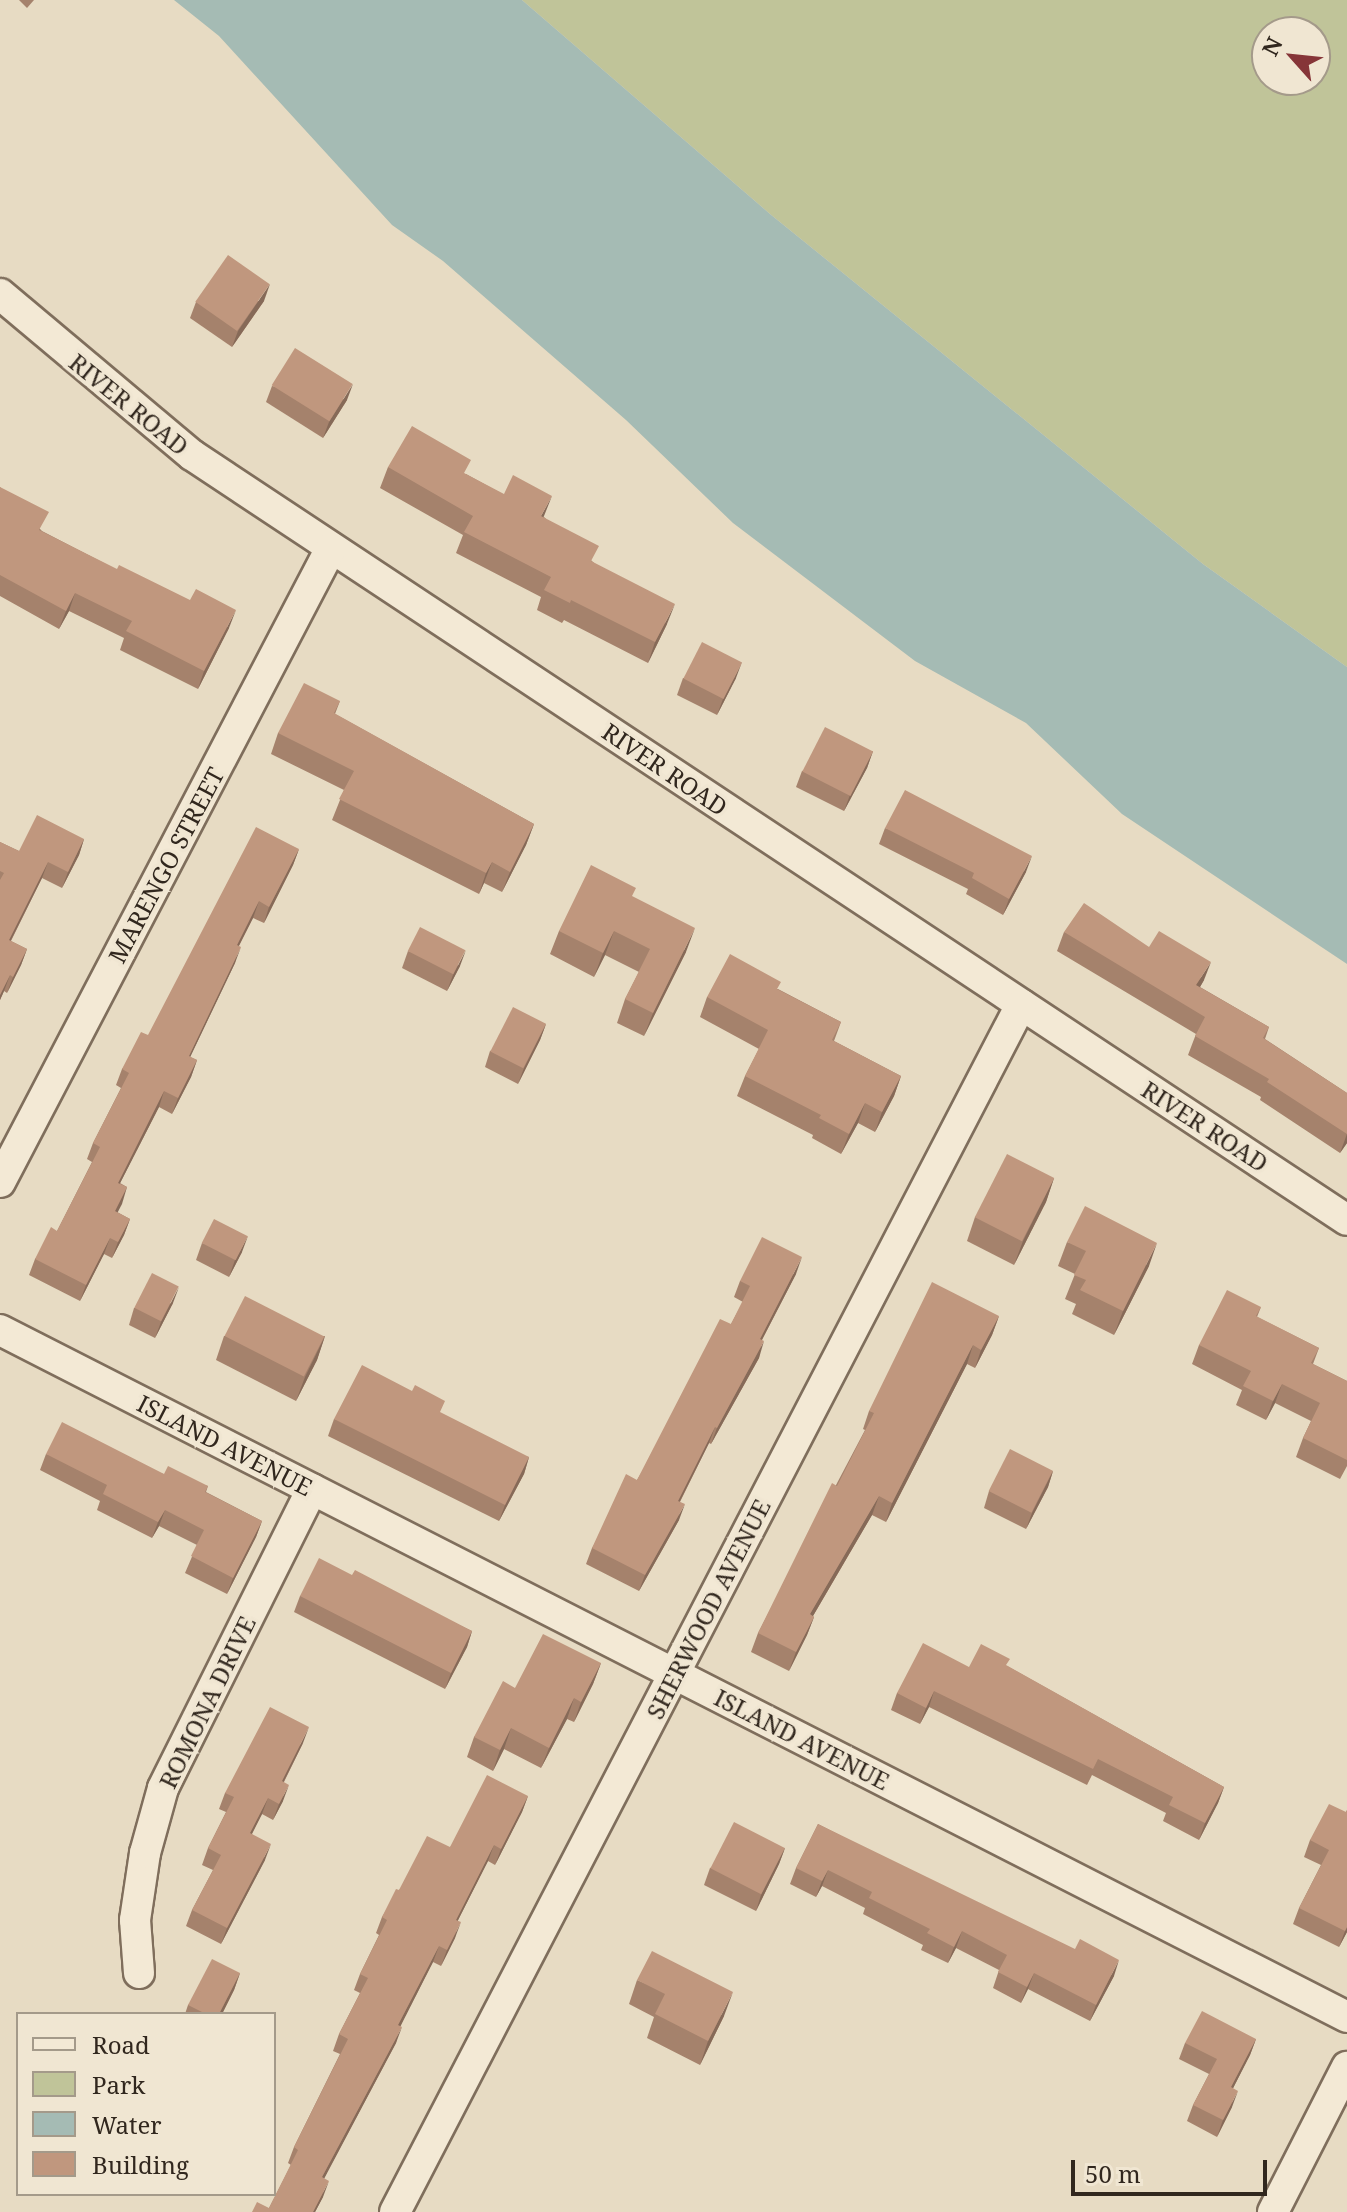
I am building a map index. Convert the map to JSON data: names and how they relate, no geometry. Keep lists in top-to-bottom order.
{
  "streets": {
    "street": [
      "RIVER ROAD",
      "MARENGO STREET",
      "ISLAND AVENUE",
      "SHERWOOD AVENUE",
      "ROMONA DRIVE"
    ]
  },
  "crossings": [
    ["RIVER ROAD", "MARENGO STREET"],
    ["RIVER ROAD", "SHERWOOD AVENUE"],
    ["ISLAND AVENUE", "SHERWOOD AVENUE"],
    ["ISLAND AVENUE", "ROMONA DRIVE"]
  ],
  "legend": [
    "Road",
    "Park",
    "Water",
    "Building"
  ],
  "scale_bar": "50 m",
  "north": "top left"
}
